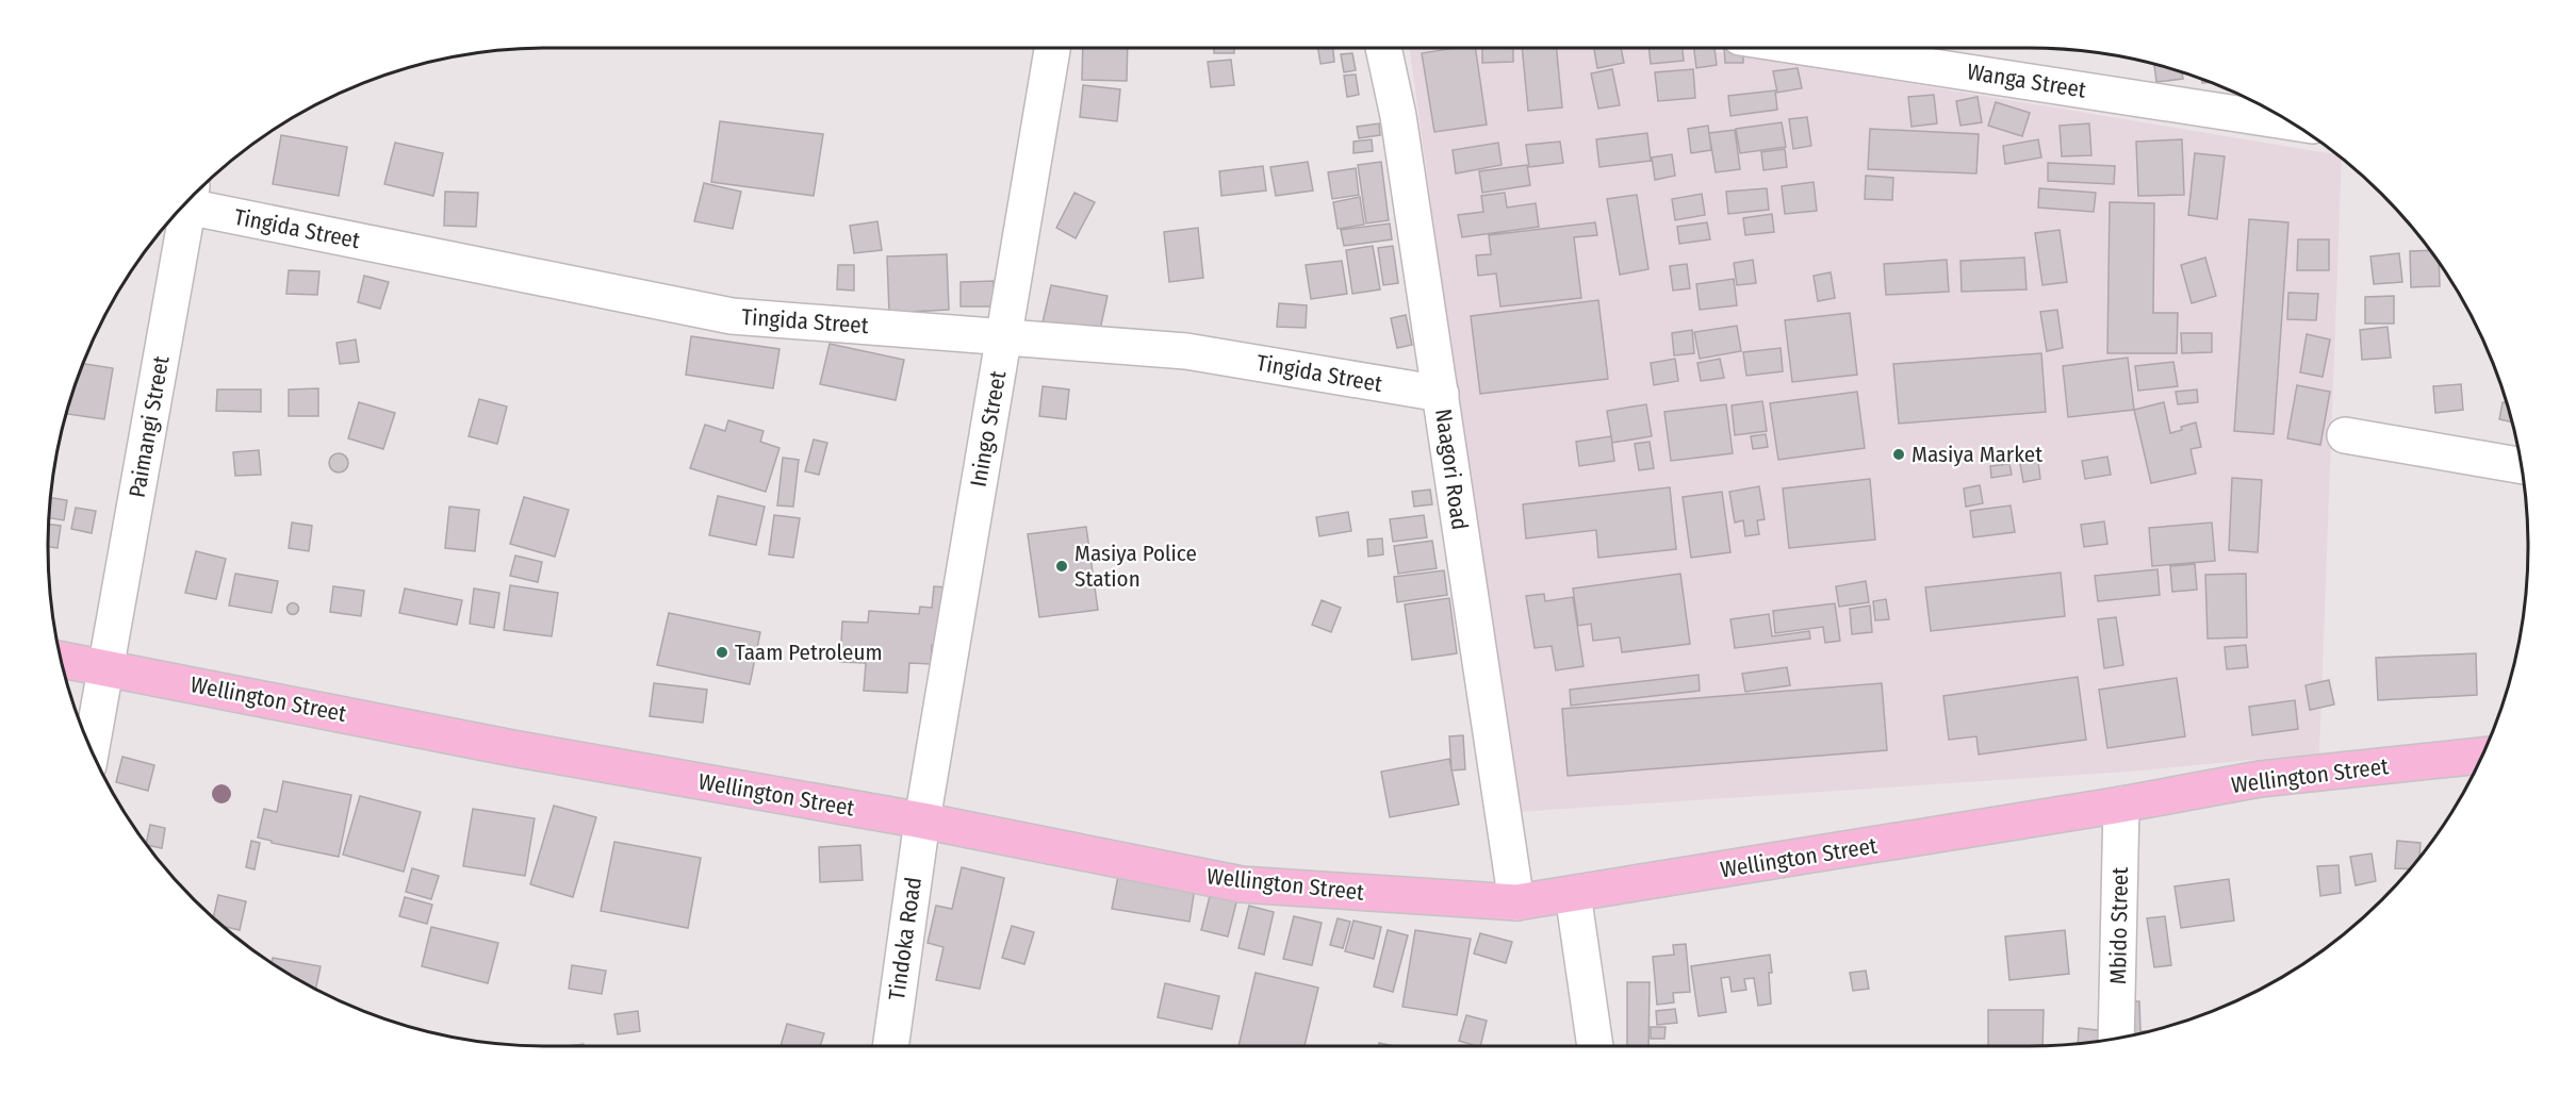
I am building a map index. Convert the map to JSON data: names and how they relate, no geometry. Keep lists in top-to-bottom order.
{
  "streets": {
    "main road": ["Wellington Street"],
    "street": [
      "Wanga Street",
      "Tingida Street",
      "Paimangi Street",
      "Iningo Street",
      "Naagori Road",
      "Mbido Street",
      "Tindoka Road"
    ]
  },
  "crossings": [
    ["Tingida Street", "Iningo Street"],
    ["Tingida Street", "Naagori Road"],
    ["Paimangi Street", "Wellington Street"],
    ["Iningo Street", "Wellington Street"],
    ["Iningo Street", "Tindoka Road"],
    ["Naagori Road", "Wellington Street"],
    ["Wellington Street", "Mbido Street"],
    ["Wellington Street", "Tindoka Road"]
  ],
  "places": ["Masiya Market", "Masiya Police Station", "Taam Petroleum"]
}
